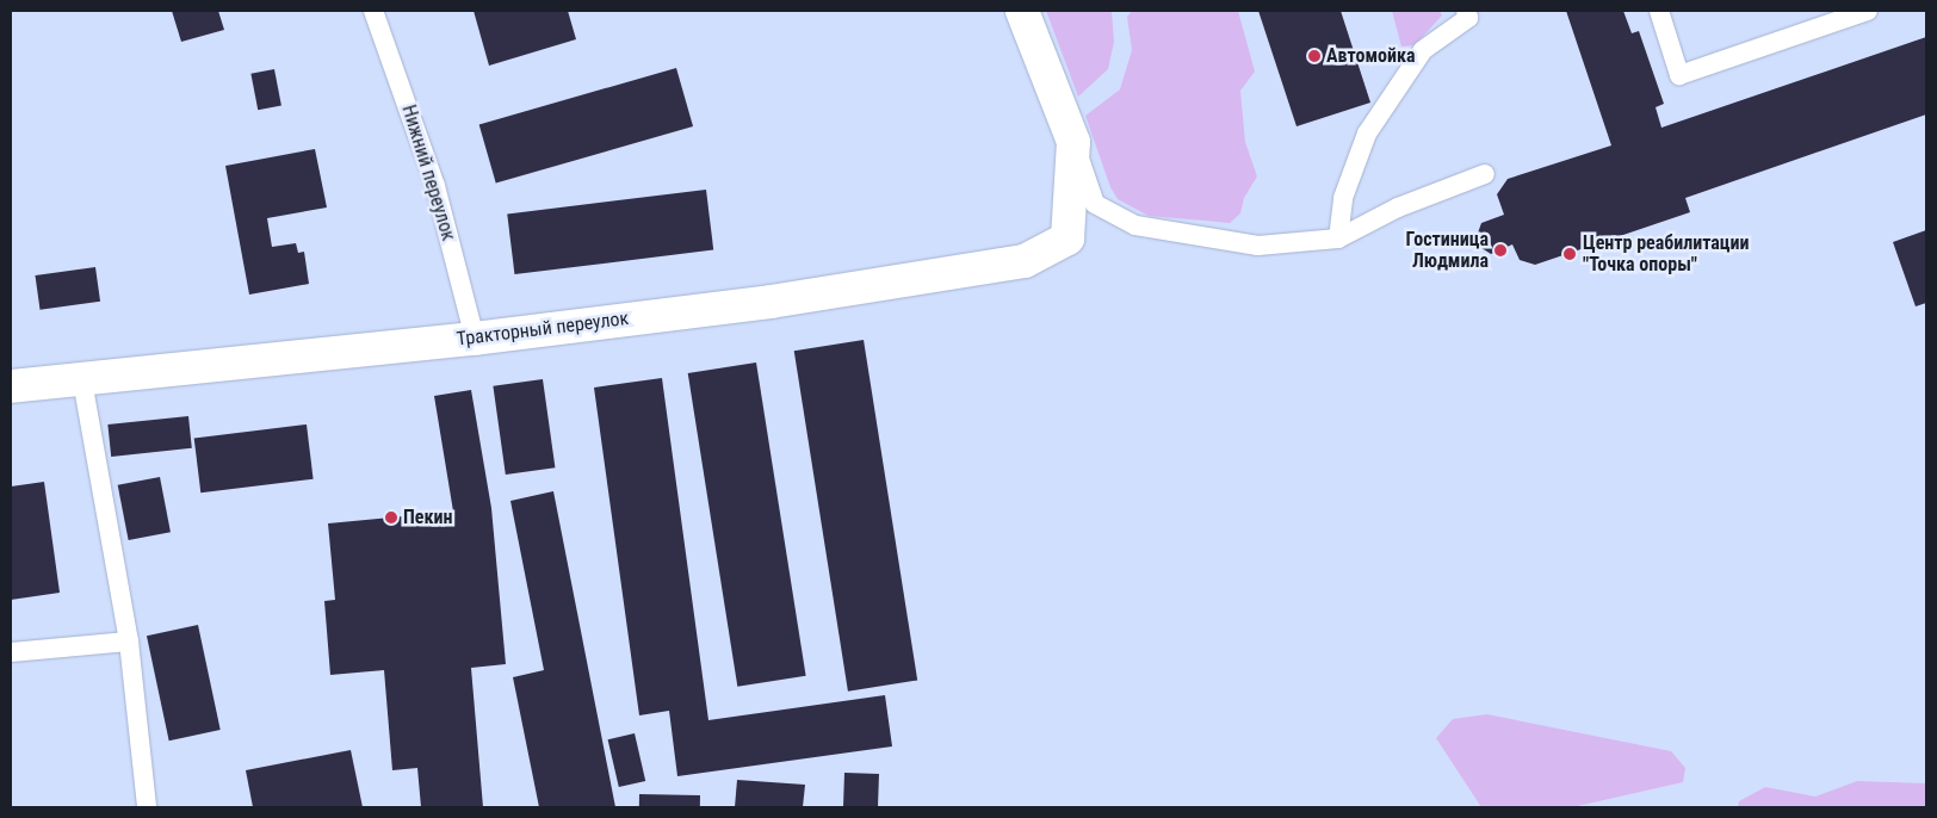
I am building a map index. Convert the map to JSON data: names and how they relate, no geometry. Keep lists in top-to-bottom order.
{
  "streets": {
    "street": ["Тракторный переулок"],
    "lane": ["Нижний переулок"]
  },
  "crossings": [
    ["Нижний переулок", "Тракторный переулок"]
  ],
  "places": [
    "Автомойка",
    "Гостиница Людмила",
    "Центр реабилитации \"Точка опоры\"",
    "Пекин"
  ]
}
